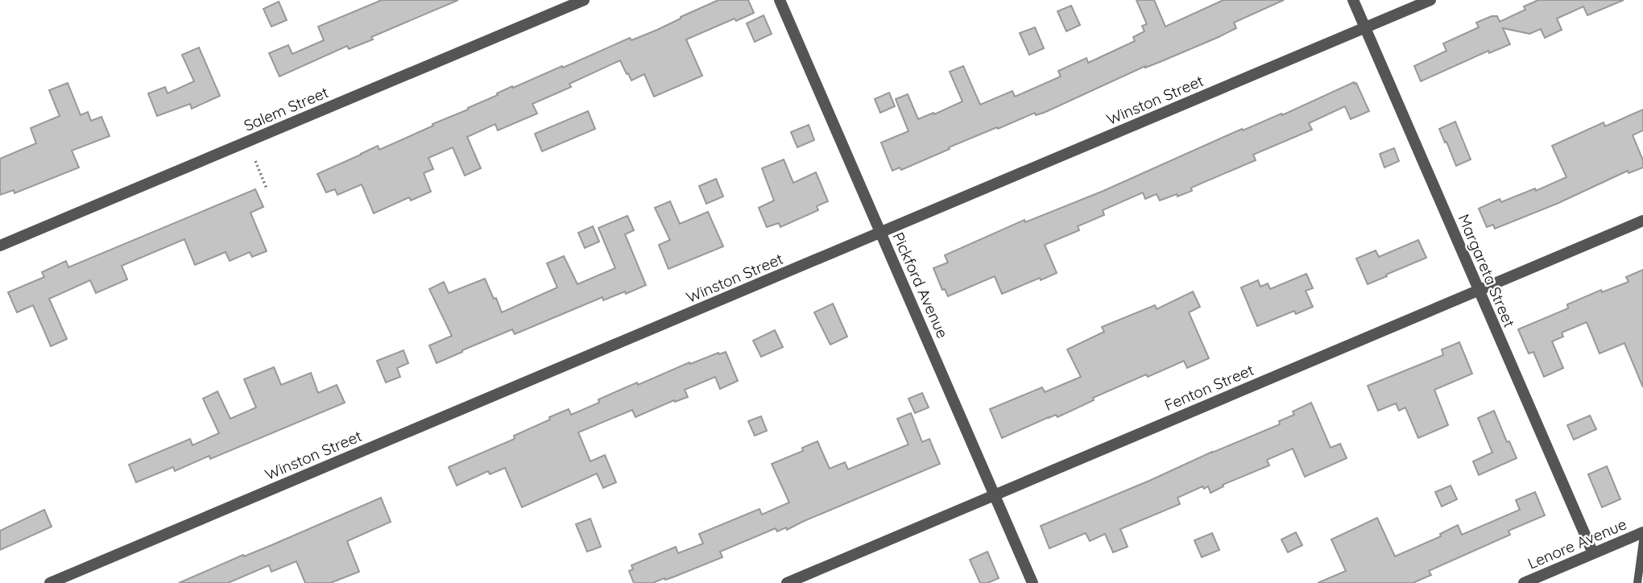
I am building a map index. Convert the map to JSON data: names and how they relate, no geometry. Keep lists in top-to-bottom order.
{
  "streets": {
    "street": [
      "Winston Street",
      "Salem Street",
      "Margareta Street",
      "Pickford Avenue",
      "Fenton Street",
      "Lenore Avenue"
    ]
  },
  "crossings": [
    ["Winston Street", "Margareta Street"],
    ["Winston Street", "Pickford Avenue"],
    ["Margareta Street", "Fenton Street"],
    ["Margareta Street", "Lenore Avenue"],
    ["Pickford Avenue", "Fenton Street"]
  ]
}
